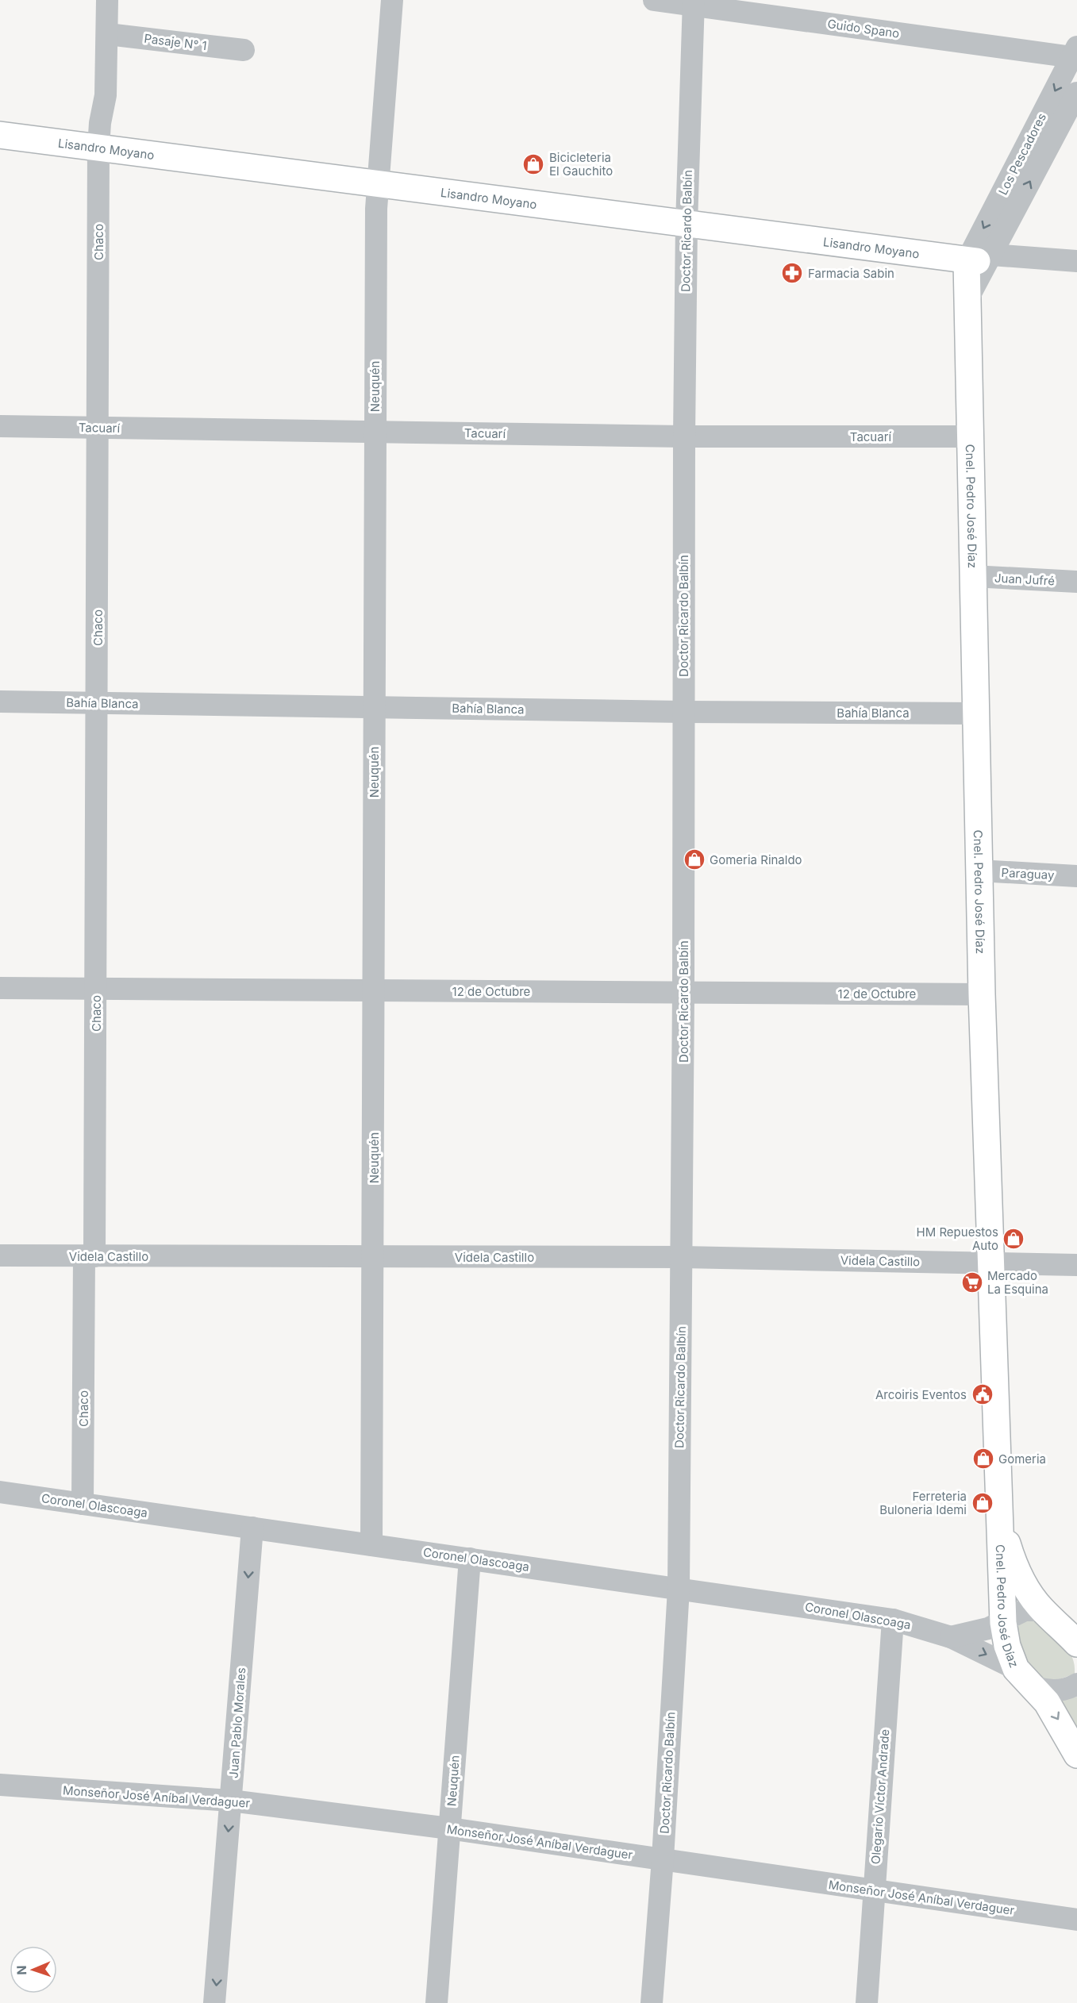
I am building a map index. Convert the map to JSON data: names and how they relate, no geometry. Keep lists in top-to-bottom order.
{
  "streets": {
    "main road": ["Lisandro Moyano", "Cnel. Pedro José Díaz"],
    "street": [
      "Guido Spano",
      "Pasaje N° 1",
      "Los Pescadores",
      "Doctor Ricardo Balbín",
      "Chaco",
      "Neuquén",
      "Tacuarí",
      "Juan Jufré",
      "Bahía Blanca",
      "Paraguay",
      "12 de Octubre",
      "Videla Castillo",
      "Coronel Olascoaga",
      "Juan Pablo Morales",
      "Monseñor José Aníbal Verdaguer",
      "Olegario Víctor Andrade"
    ]
  },
  "crossings": [
    ["Guido Spano", "Los Pescadores"],
    ["Guido Spano", "Doctor Ricardo Balbín"],
    ["Pasaje N° 1", "Chaco"],
    ["Lisandro Moyano", "Los Pescadores"],
    ["Lisandro Moyano", "Doctor Ricardo Balbín"],
    ["Lisandro Moyano", "Chaco"],
    ["Lisandro Moyano", "Neuquén"],
    ["Lisandro Moyano", "Cnel. Pedro José Díaz"],
    ["Los Pescadores", "Cnel. Pedro José Díaz"],
    ["Doctor Ricardo Balbín", "Tacuarí"],
    ["Doctor Ricardo Balbín", "Bahía Blanca"],
    ["Doctor Ricardo Balbín", "12 de Octubre"],
    ["Doctor Ricardo Balbín", "Videla Castillo"],
    ["Doctor Ricardo Balbín", "Coronel Olascoaga"],
    ["Doctor Ricardo Balbín", "Monseñor José Aníbal Verdaguer"],
    ["Chaco", "Tacuarí"],
    ["Chaco", "Bahía Blanca"],
    ["Chaco", "12 de Octubre"],
    ["Chaco", "Videla Castillo"],
    ["Chaco", "Coronel Olascoaga"],
    ["Neuquén", "Tacuarí"],
    ["Neuquén", "Bahía Blanca"],
    ["Neuquén", "12 de Octubre"],
    ["Neuquén", "Videla Castillo"],
    ["Neuquén", "Coronel Olascoaga"],
    ["Neuquén", "Monseñor José Aníbal Verdaguer"],
    ["Tacuarí", "Cnel. Pedro José Díaz"],
    ["Cnel. Pedro José Díaz", "Juan Jufré"],
    ["Cnel. Pedro José Díaz", "Bahía Blanca"],
    ["Cnel. Pedro José Díaz", "Paraguay"],
    ["Cnel. Pedro José Díaz", "12 de Octubre"],
    ["Cnel. Pedro José Díaz", "Videla Castillo"],
    ["Cnel. Pedro José Díaz", "Coronel Olascoaga"],
    ["Coronel Olascoaga", "Juan Pablo Morales"],
    ["Coronel Olascoaga", "Olegario Víctor Andrade"],
    ["Juan Pablo Morales", "Monseñor José Aníbal Verdaguer"],
    ["Monseñor José Aníbal Verdaguer", "Olegario Víctor Andrade"]
  ],
  "one_way": ["Juan Pablo Morales"],
  "places": {
    "shop": [
      "Bicicleteria El Gauchito",
      "Gomeria Rinaldo",
      "HM Repuestos Auto",
      "Gomeria",
      "Ferreteria Buloneria Idemi"
    ],
    "pharmacy": ["Farmacia Sabin"],
    "supermarket": ["Mercado La Esquina"],
    "public building": ["Arcoiris Eventos"]
  },
  "north": "left"
}
